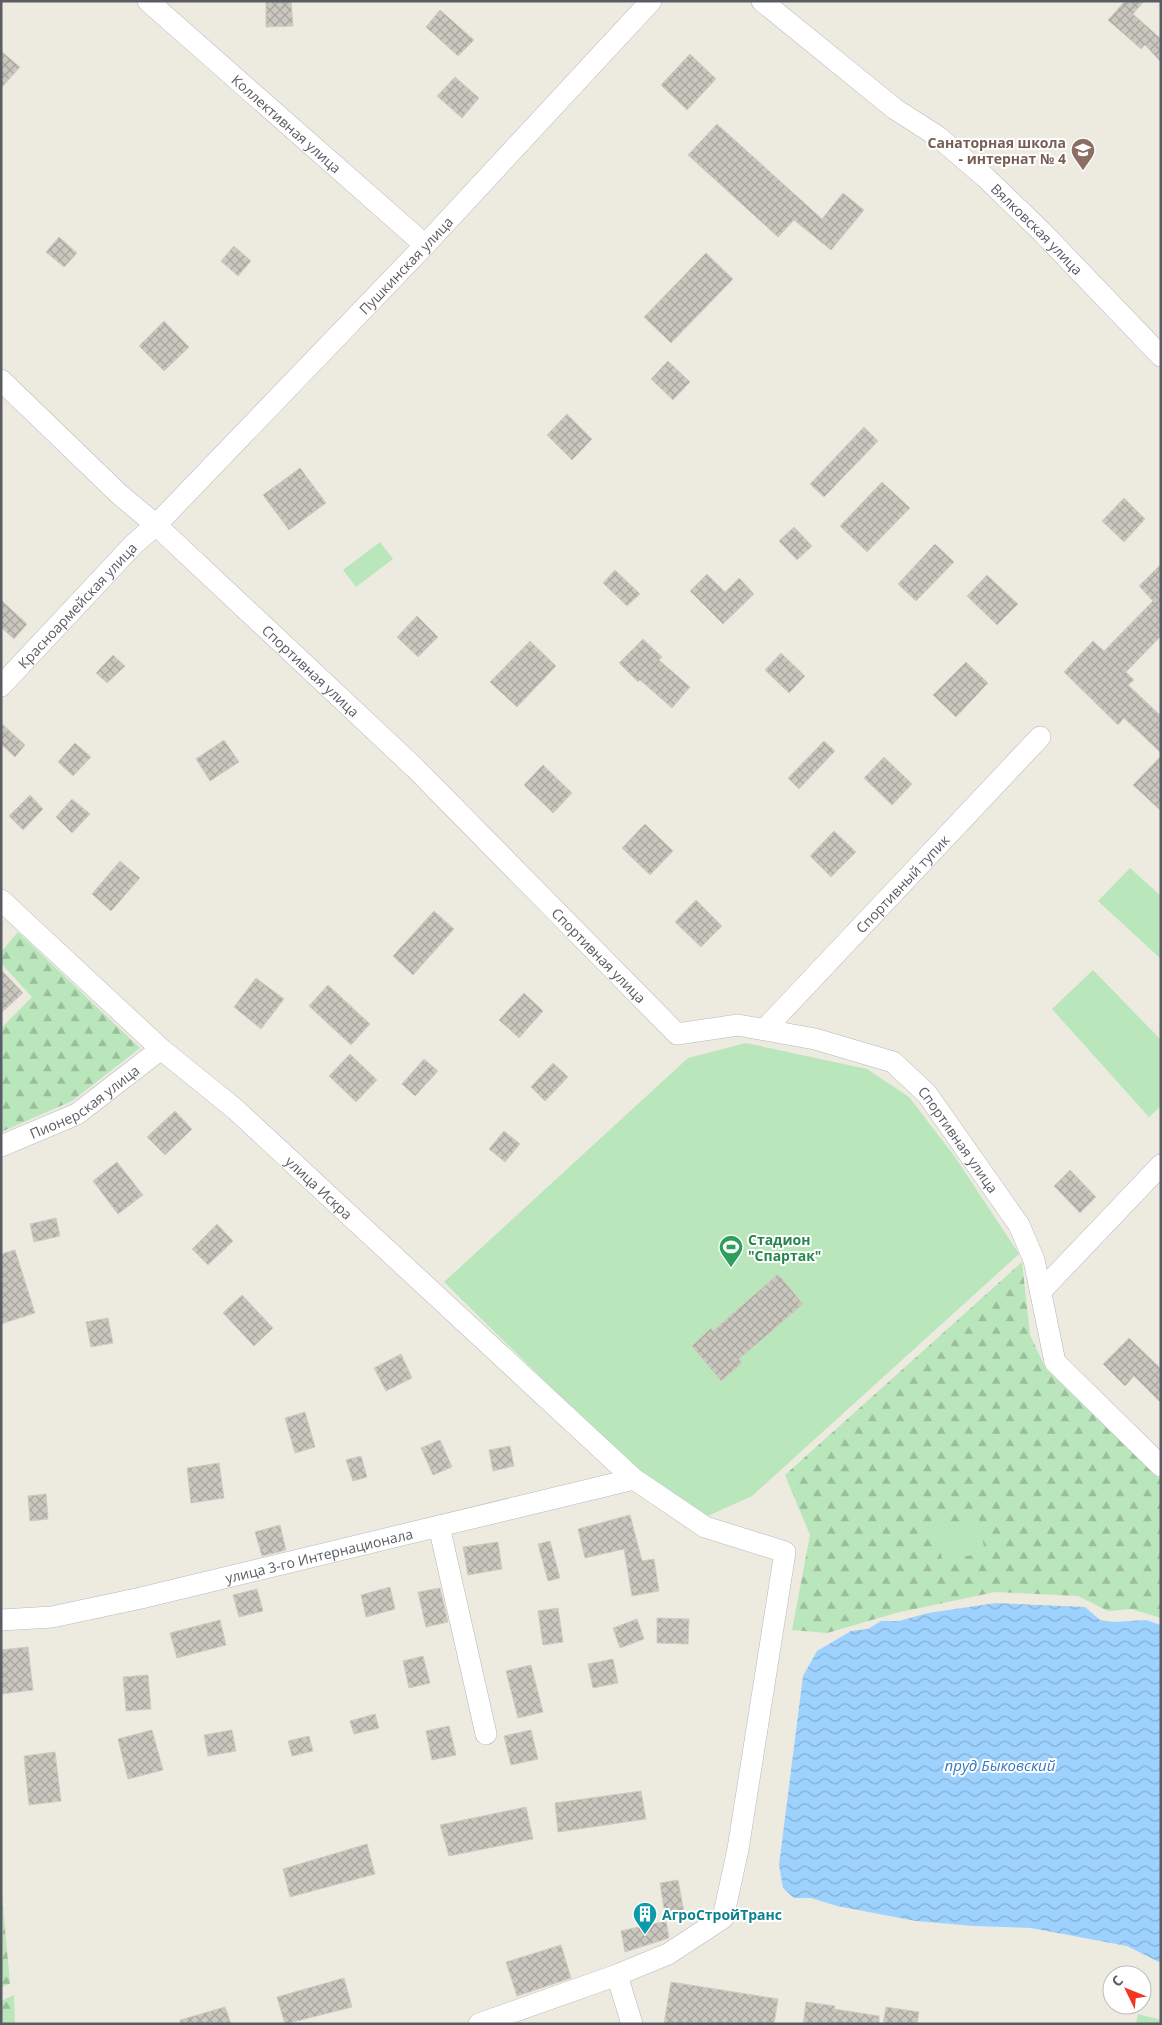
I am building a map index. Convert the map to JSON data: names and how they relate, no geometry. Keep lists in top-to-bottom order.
{
  "streets": {
    "street": [
      "Коллективная улица",
      "Вялковская улица",
      "Пушкинская улица",
      "Красноармейская улица",
      "Спортивная улица",
      "Спортивный тупик",
      "Пионерская улица",
      "улица Искра",
      "улица 3-го Интернационала"
    ]
  },
  "crossings": [
    ["Коллективная улица", "Пушкинская улица"],
    ["Пушкинская улица", "Красноармейская улица"],
    ["Пушкинская улица", "Спортивная улица"],
    ["Красноармейская улица", "Спортивная улица"],
    ["Спортивная улица", "Спортивный тупик"],
    ["Пионерская улица", "улица Искра"],
    ["улица Искра", "улица 3-го Интернационала"]
  ],
  "water": ["пруд Быковский"],
  "places": {
    "school or university": ["Санаторная школа - интернат № 4"],
    "sports": ["Стадион \"Спартак\""],
    "building": ["АгроСтройТранс"]
  },
  "north": "top left"
}
